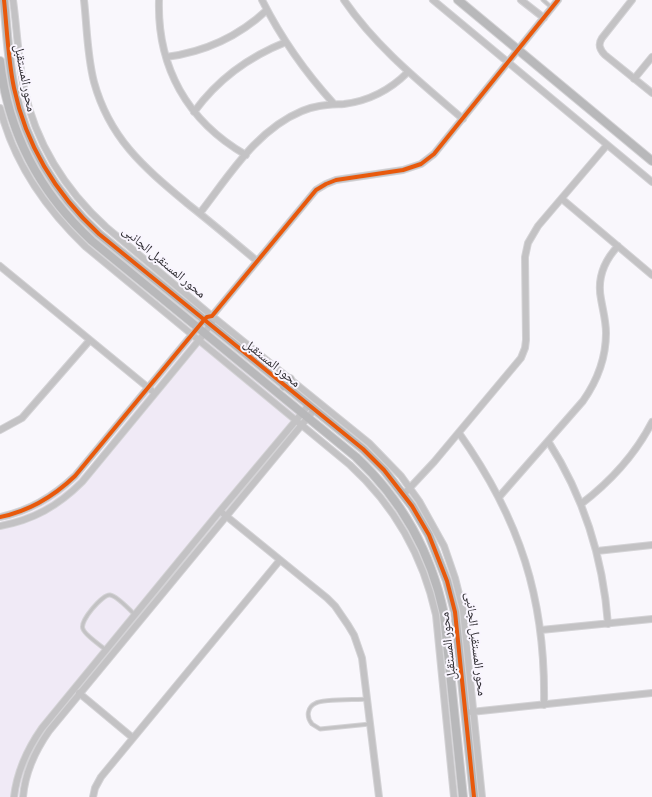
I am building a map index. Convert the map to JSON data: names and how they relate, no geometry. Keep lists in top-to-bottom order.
{
  "streets": {
    "street": ["محور المستقبل", "محور المستقبل الجانبى"]
  },
  "crossings": [
    ["محور المستقبل", "محور المستقبل الجانبى"]
  ]
}
